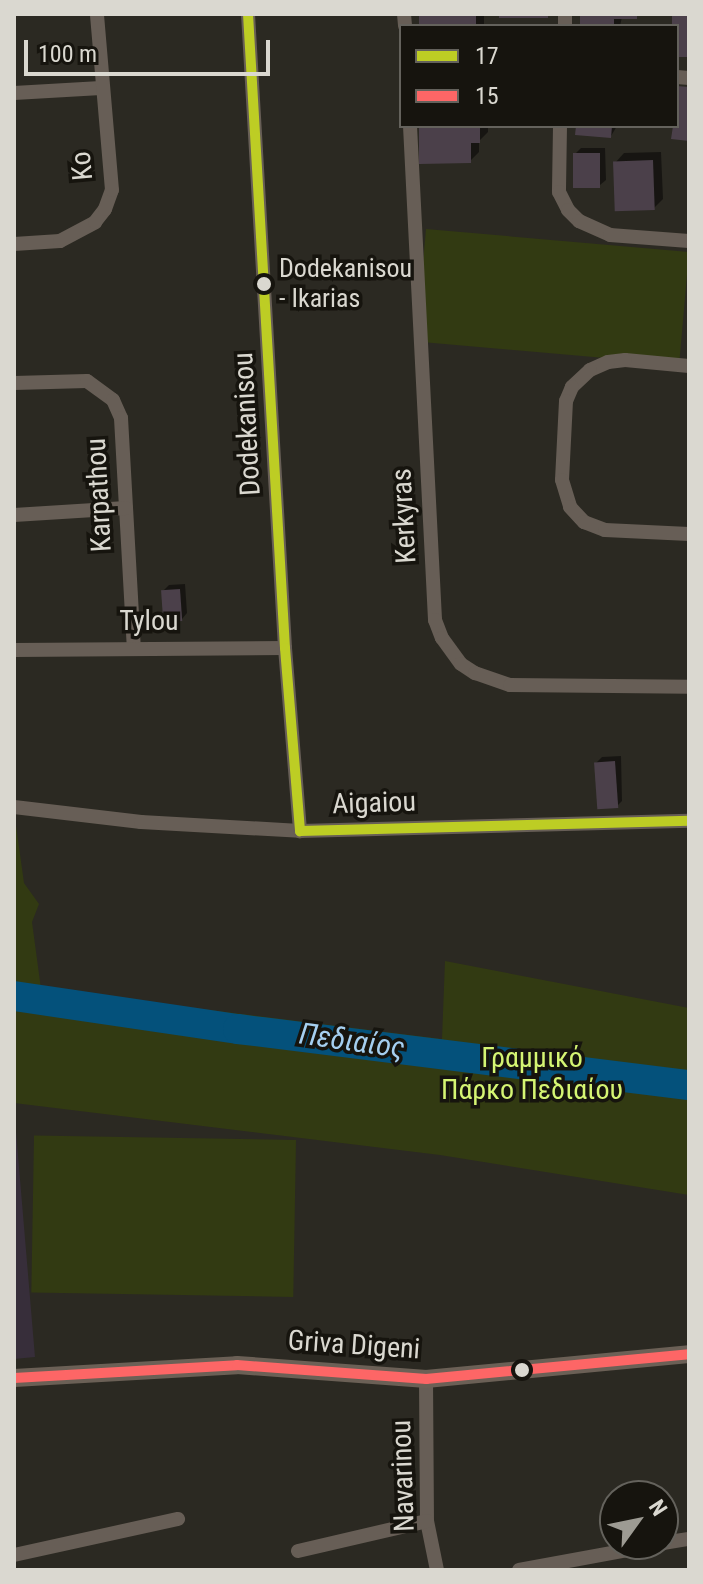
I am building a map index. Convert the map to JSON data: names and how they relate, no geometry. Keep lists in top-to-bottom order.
{
  "streets": {
    "street": [
      "Ko",
      "Dodekanisou",
      "Karpathou",
      "Kerkyras",
      "Tylou",
      "Aigaiou",
      "Griva Digeni",
      "Navarinou"
    ]
  },
  "crossings": [
    ["Dodekanisou", "Tylou"],
    ["Dodekanisou", "Aigaiou"],
    ["Karpathou", "Tylou"],
    ["Griva Digeni", "Navarinou"]
  ],
  "water": ["Πεδιαίος"],
  "parks": ["Γραμμικό Πάρκο Πεδιαίου"],
  "places": ["Dodekanisou - Ikarias"],
  "lines": ["transit line 17", "transit line 15"],
  "legend": ["17", "15"],
  "scale_bar": "100 m",
  "north": "top right"
}
